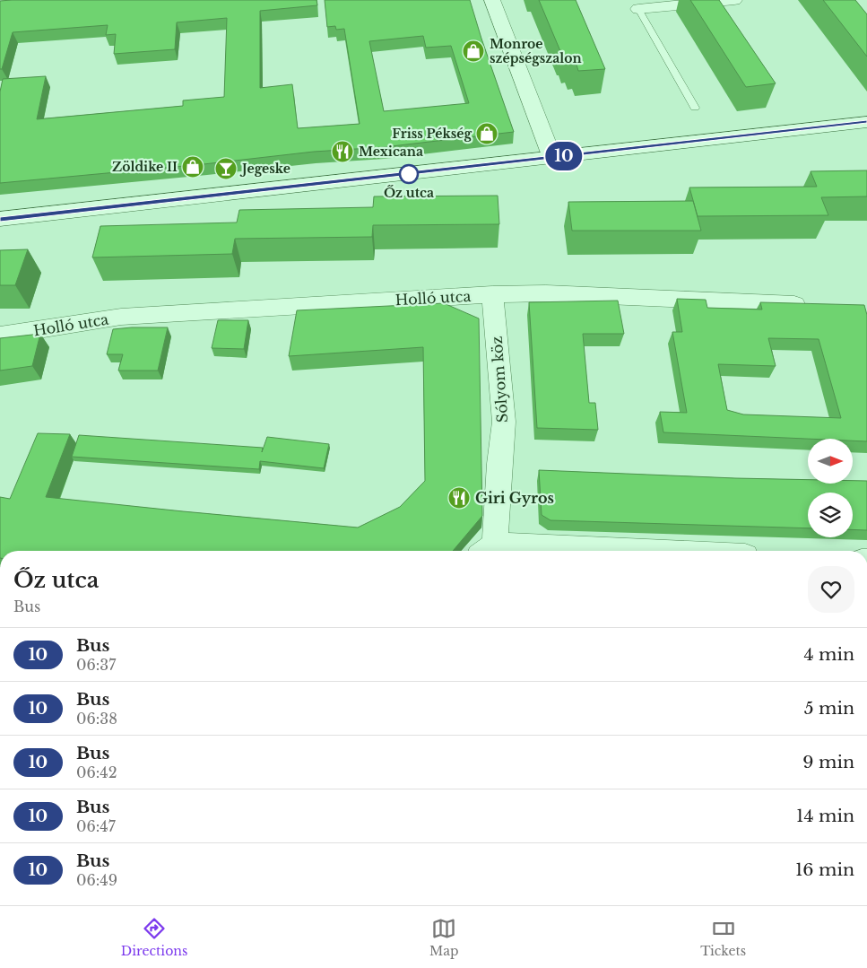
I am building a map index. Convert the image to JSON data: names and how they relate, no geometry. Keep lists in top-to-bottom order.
{
  "streets": {
    "street": ["Holló utca", "Sólyom köz"]
  },
  "crossings": [
    ["Holló utca", "Sólyom köz"]
  ],
  "places": {
    "shop": ["Monroe szépségszalon", "Friss Pékség", "Zöldike II"],
    "restaurant": ["Mexicana", "Giri Gyros"],
    "bar": ["Jegeske"],
    "other": ["Őz utca"]
  },
  "lines": ["bus line 10"],
  "north": "right",
  "page": {
    "on_map": "10",
    "heading": ["Őz utca", "Bus"],
    "list": [
      {
        "mark": "10",
        "name": "Bus",
        "note": "06:37",
        "value": "4 min"
      },
      {
        "mark": "10",
        "name": "Bus",
        "note": "06:38",
        "value": "5 min"
      },
      {
        "mark": "10",
        "name": "Bus",
        "note": "06:42",
        "value": "9 min"
      },
      {
        "mark": "10",
        "name": "Bus",
        "note": "06:47",
        "value": "14 min"
      },
      {
        "mark": "10",
        "name": "Bus",
        "note": "06:49",
        "value": "16 min"
      }
    ],
    "tabs": ["Directions", "Map", "Tickets"]
  }
}
